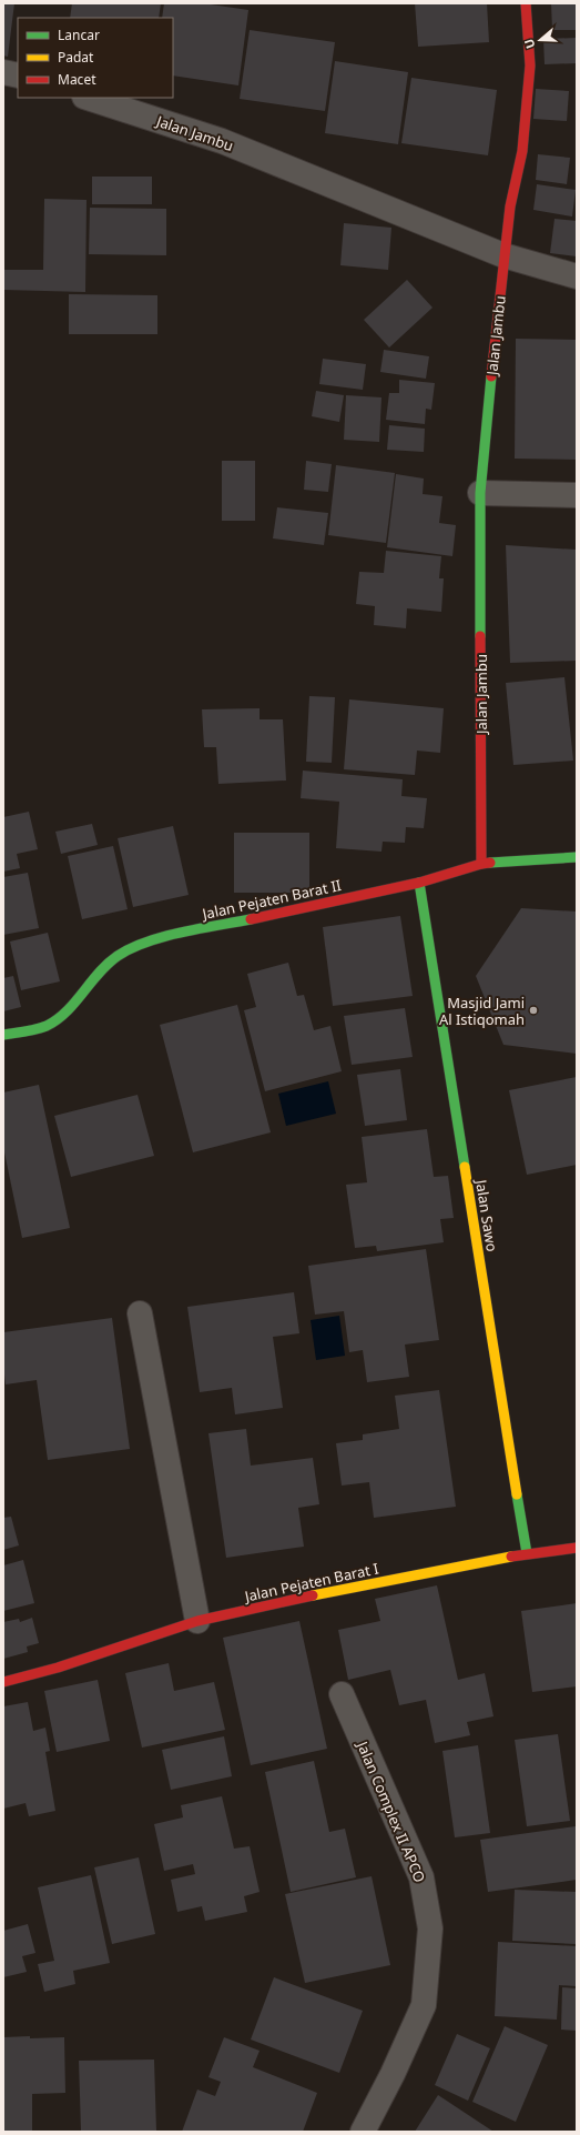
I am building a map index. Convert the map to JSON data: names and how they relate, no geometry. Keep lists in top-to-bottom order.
{
  "streets": {
    "street": [
      "Jalan Jambu",
      "Jalan Pejaten Barat II",
      "Jalan Sawo",
      "Jalan Pejaten Barat I",
      "Jalan Complex II APCO"
    ]
  },
  "crossings": [
    ["Jalan Jambu", "Jalan Pejaten Barat II"],
    ["Jalan Pejaten Barat II", "Jalan Sawo"],
    ["Jalan Sawo", "Jalan Pejaten Barat I"]
  ],
  "places": ["Masjid Jami Al Istiqomah"],
  "legend": ["Lancar", "Padat", "Macet"],
  "north": "left"
}
